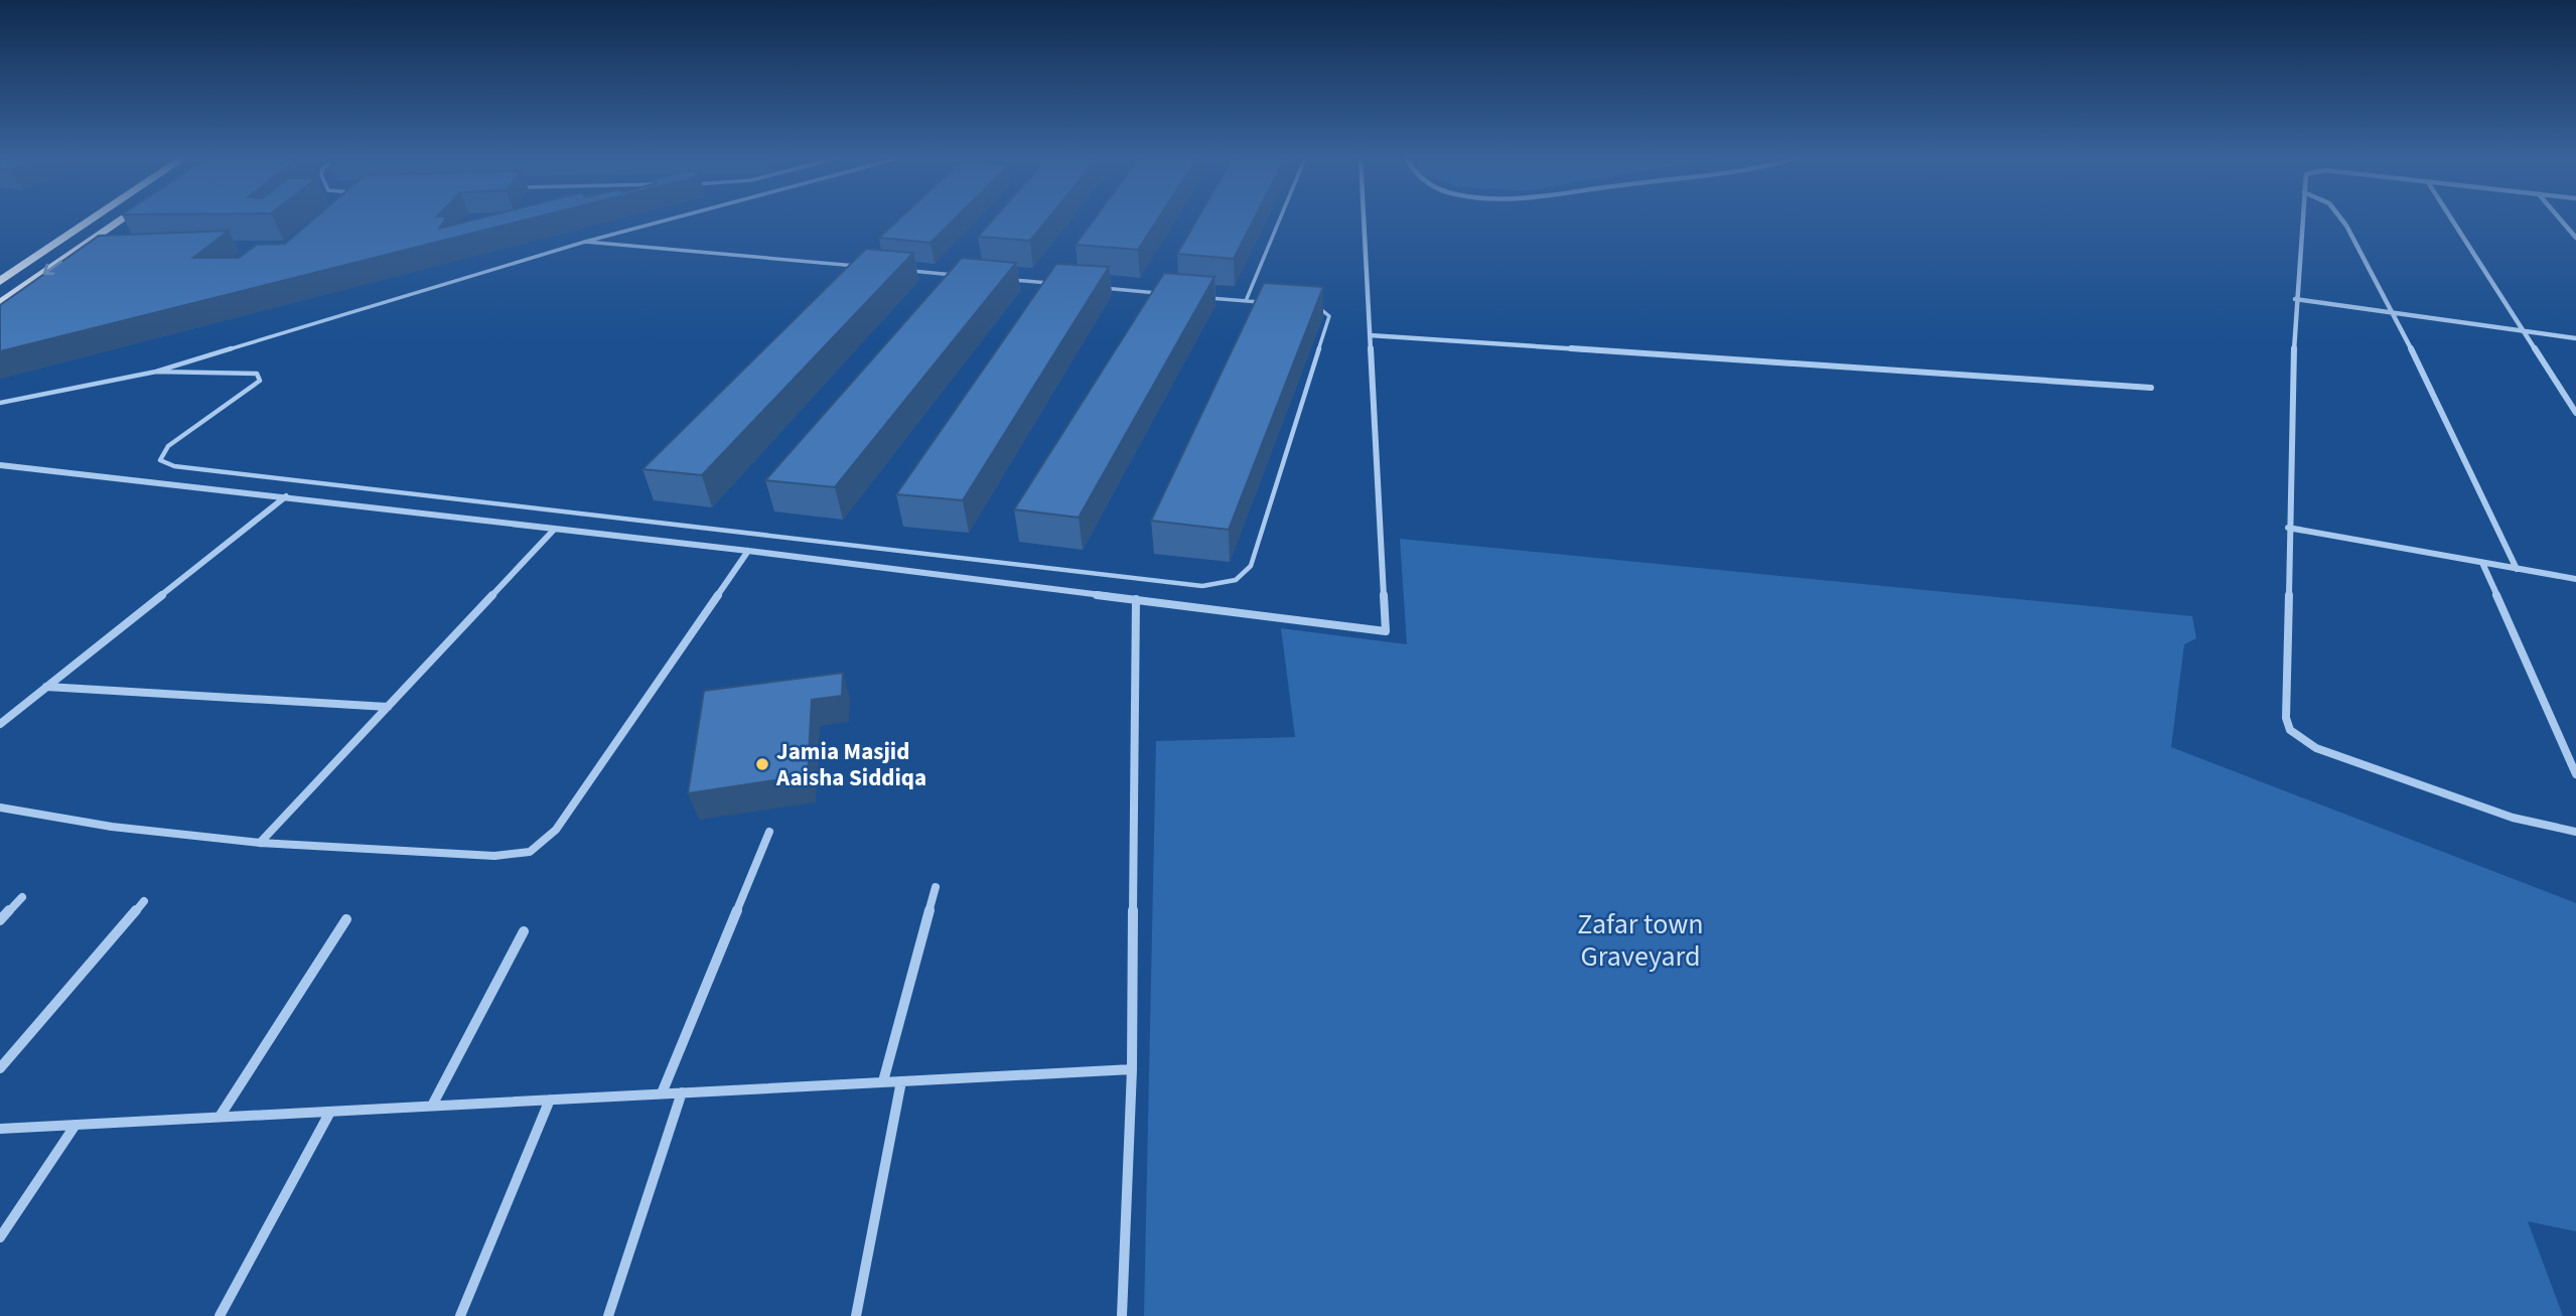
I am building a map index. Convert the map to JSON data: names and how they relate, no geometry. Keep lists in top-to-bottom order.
{
  "parks": ["Zafar town Graveyard"],
  "places": ["Jamia Masjid Aaisha Siddiqa"]
}
